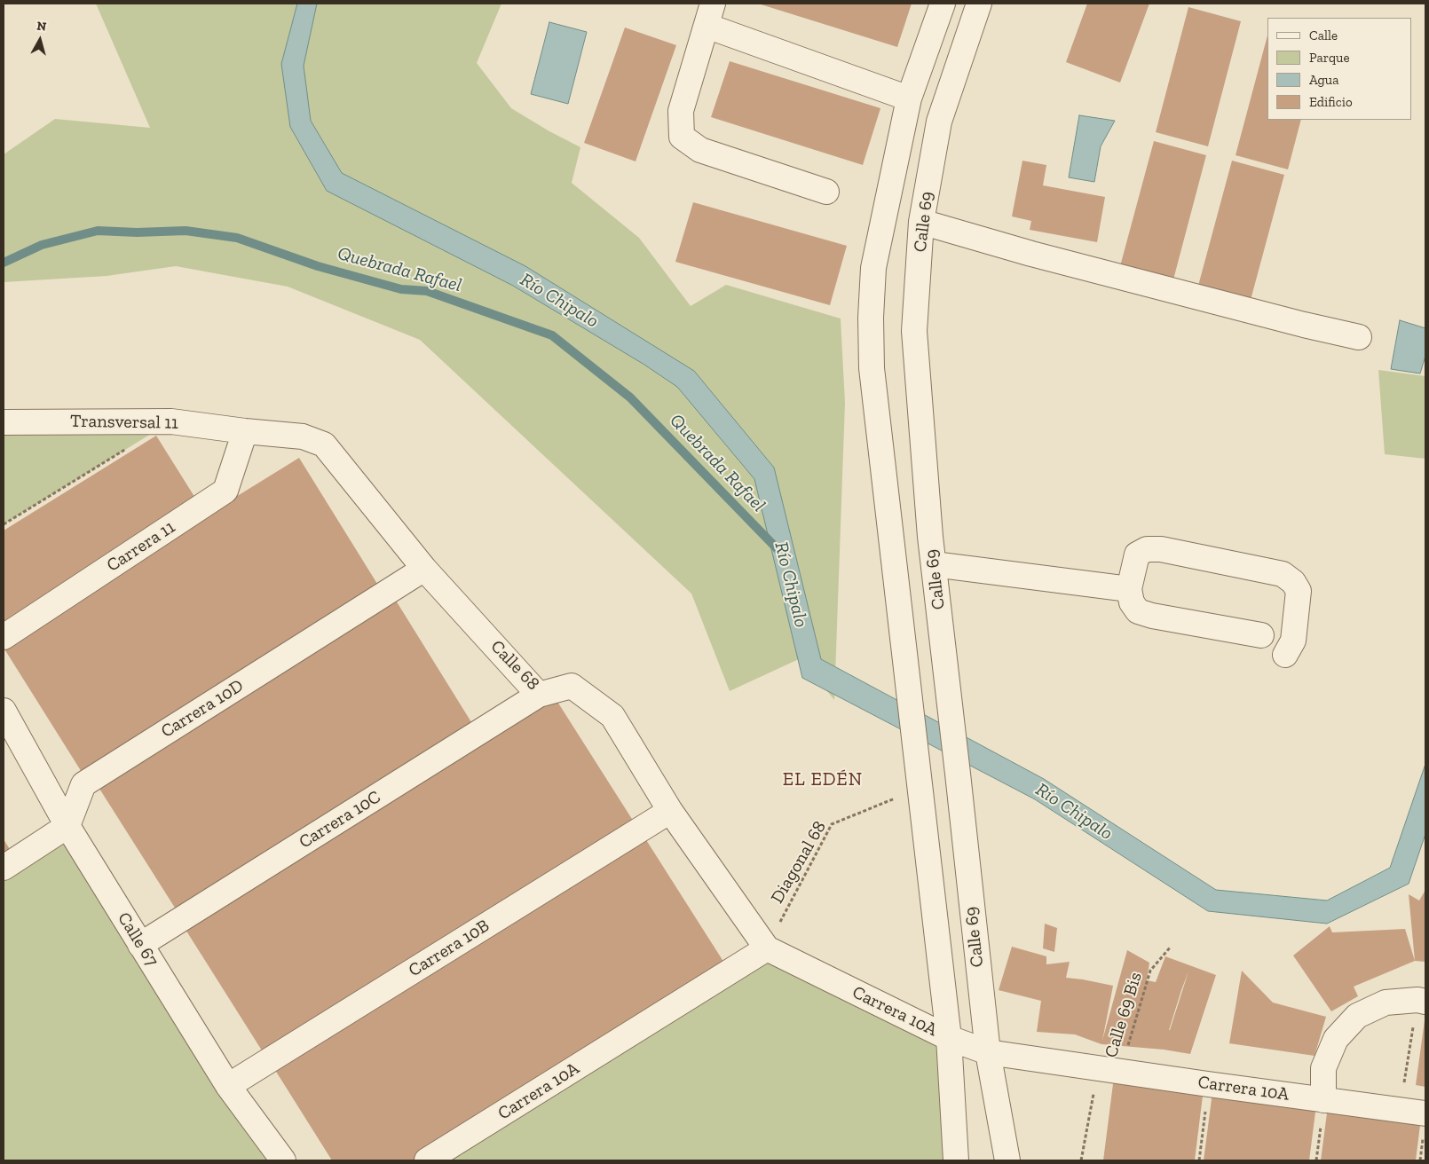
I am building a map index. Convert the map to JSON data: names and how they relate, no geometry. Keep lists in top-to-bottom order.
{
  "streets": {
    "street": [
      "Calle 69",
      "Transversal 11",
      "Carrera 11",
      "Calle 68",
      "Carrera 10D",
      "Carrera 10C",
      "Calle 67",
      "Carrera 10B",
      "Carrera 10A"
    ],
    "path": ["Diagonal 68", "Calle 69 Bis"]
  },
  "crossings": [
    ["Calle 69", "Diagonal 68"],
    ["Calle 69", "Carrera 10A"],
    ["Transversal 11", "Carrera 11"],
    ["Transversal 11", "Calle 68"],
    ["Carrera 11", "Calle 68"],
    ["Calle 68", "Carrera 10D"],
    ["Calle 68", "Carrera 10C"],
    ["Calle 68", "Diagonal 68"],
    ["Calle 68", "Carrera 10B"],
    ["Calle 68", "Carrera 10A"],
    ["Carrera 10D", "Calle 67"],
    ["Carrera 10C", "Calle 67"],
    ["Diagonal 68", "Carrera 10A"],
    ["Calle 67", "Carrera 10B"],
    ["Carrera 10A", "Calle 69 Bis"]
  ],
  "districts": ["EL EDÉN"],
  "water": ["Quebrada Rafael", "Río Chipalo"],
  "legend": [
    "Calle",
    "Parque",
    "Agua",
    "Edificio"
  ],
  "north": "top"
}
